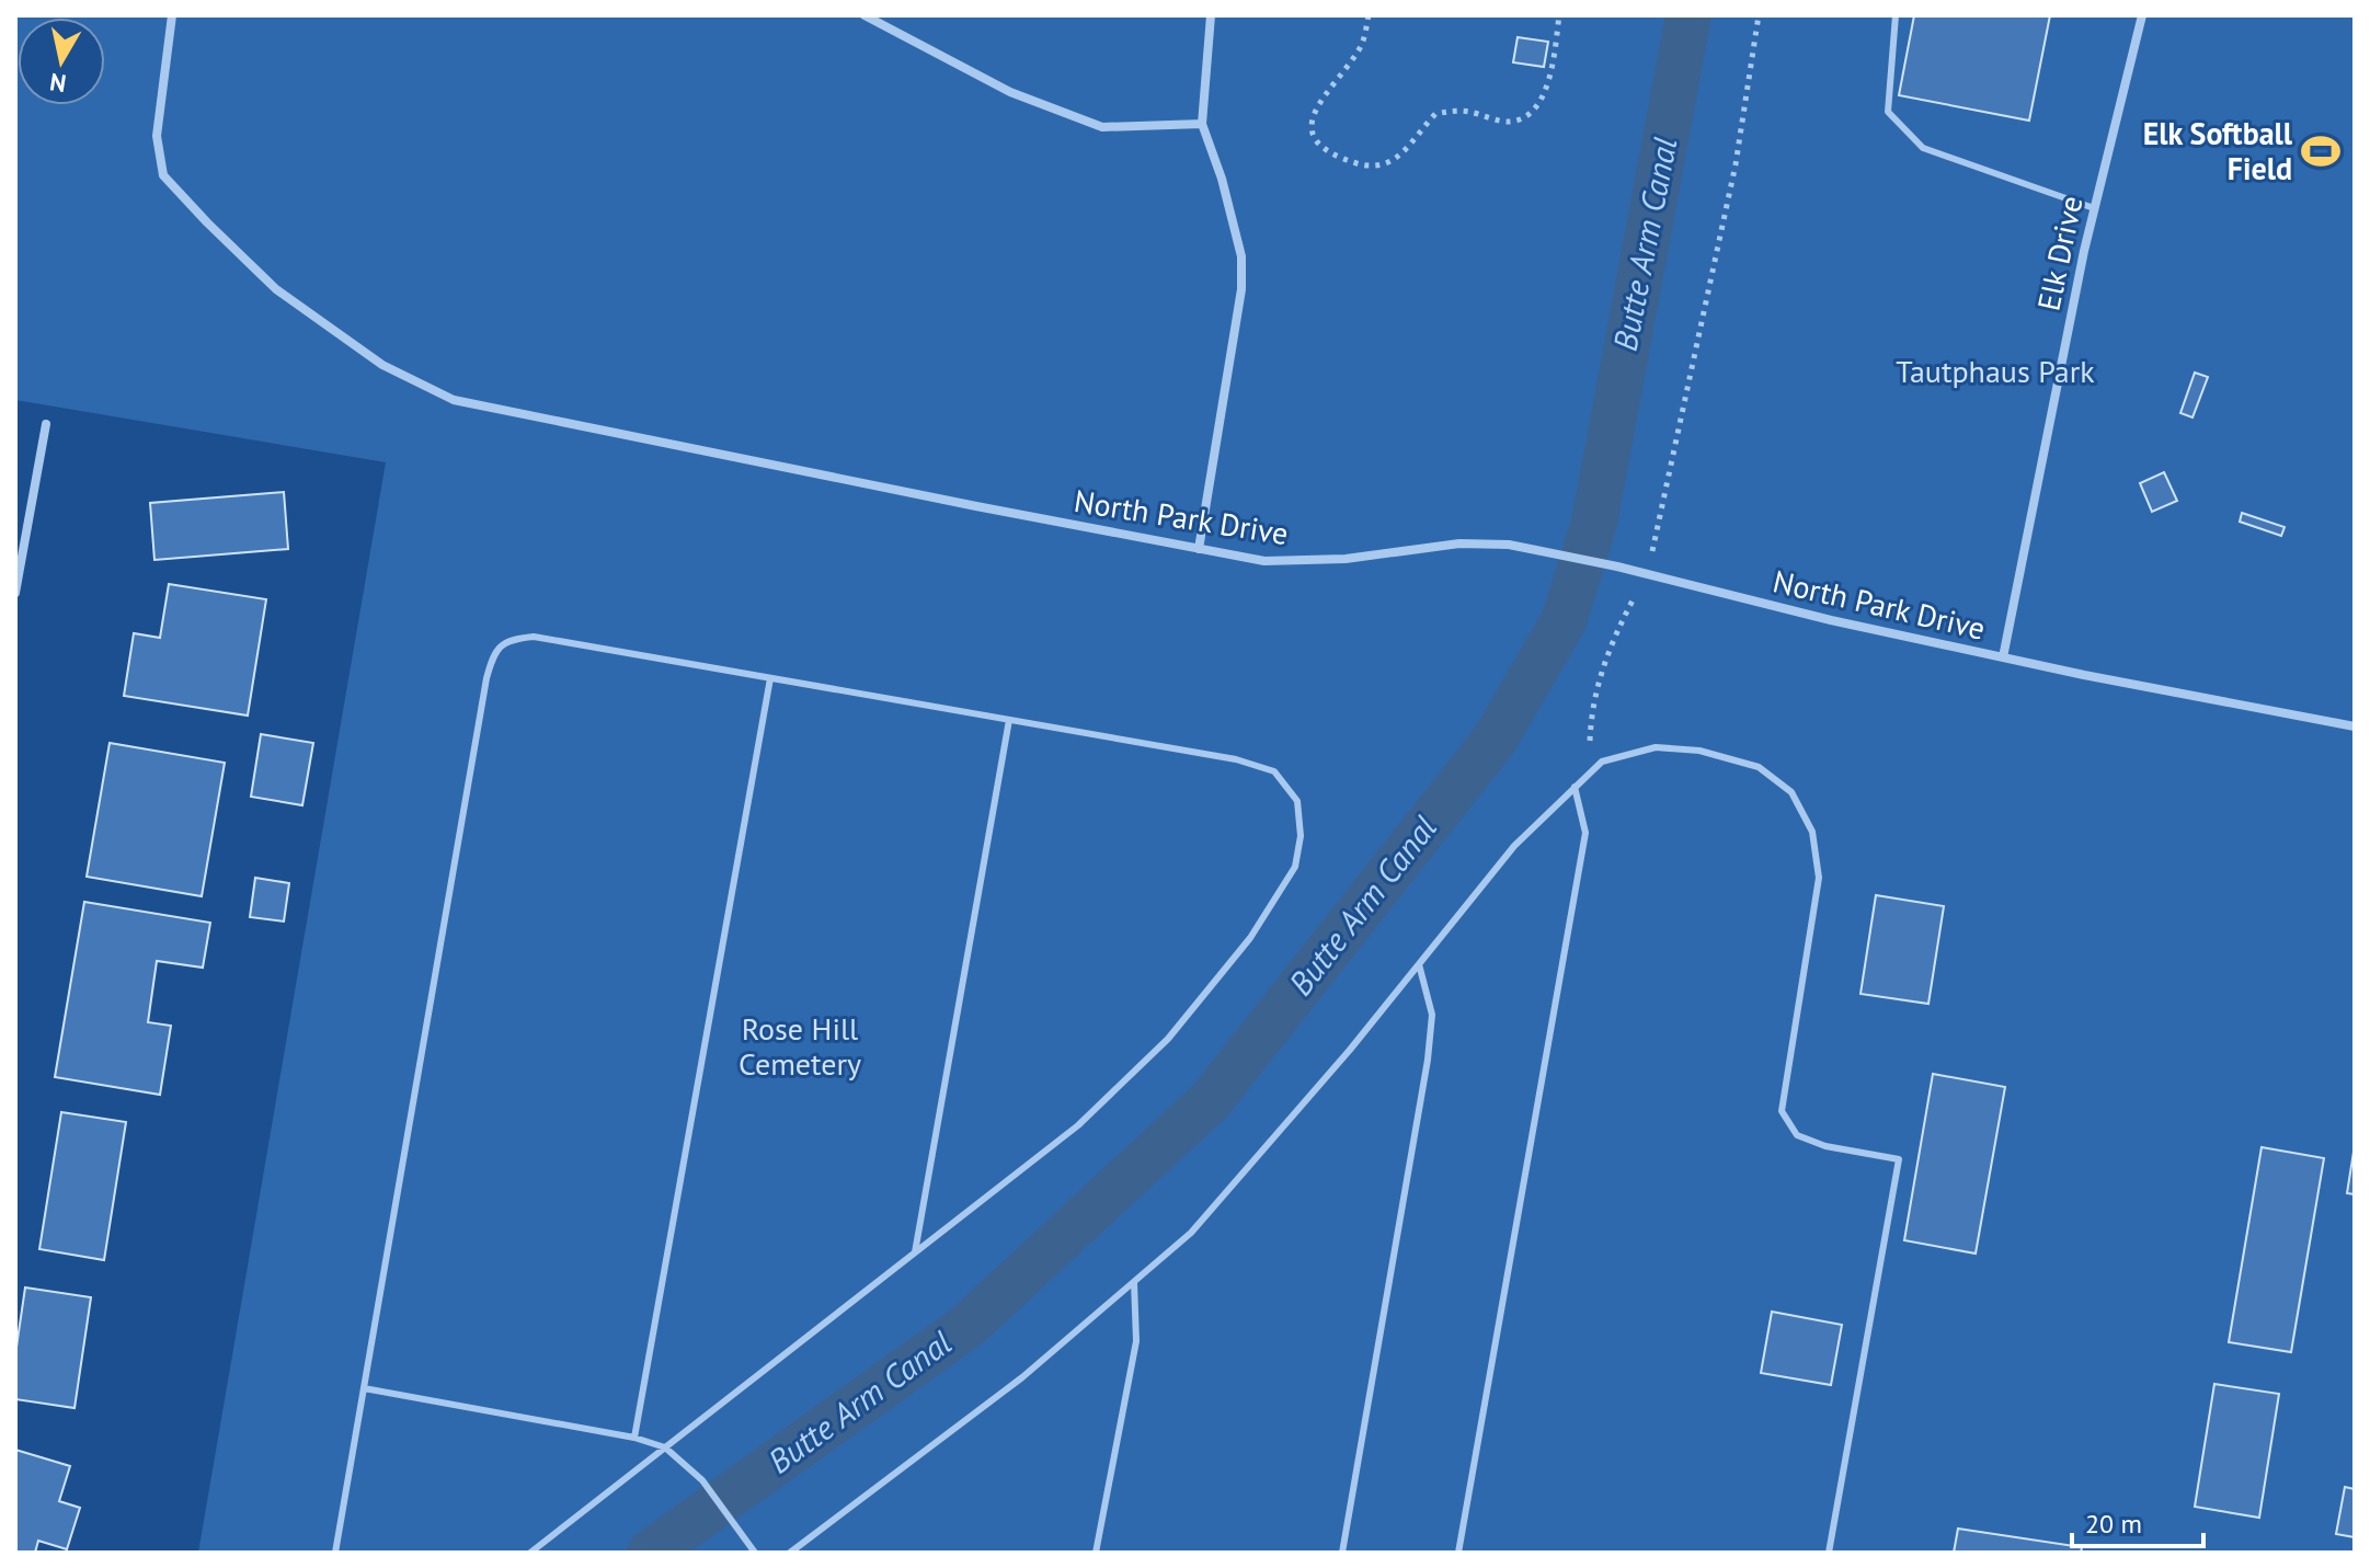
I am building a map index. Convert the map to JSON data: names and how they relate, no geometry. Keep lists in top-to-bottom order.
{
  "streets": {
    "street": ["Elk Drive", "North Park Drive"]
  },
  "crossings": [
    ["Elk Drive", "North Park Drive"]
  ],
  "water": ["Butte Arm Canal"],
  "parks": ["Tautphaus Park", "Rose Hill Cemetery"],
  "places": {
    "sports": ["Elk Softball Field"]
  },
  "scale_bar": "20 m",
  "north": "bottom"
}
